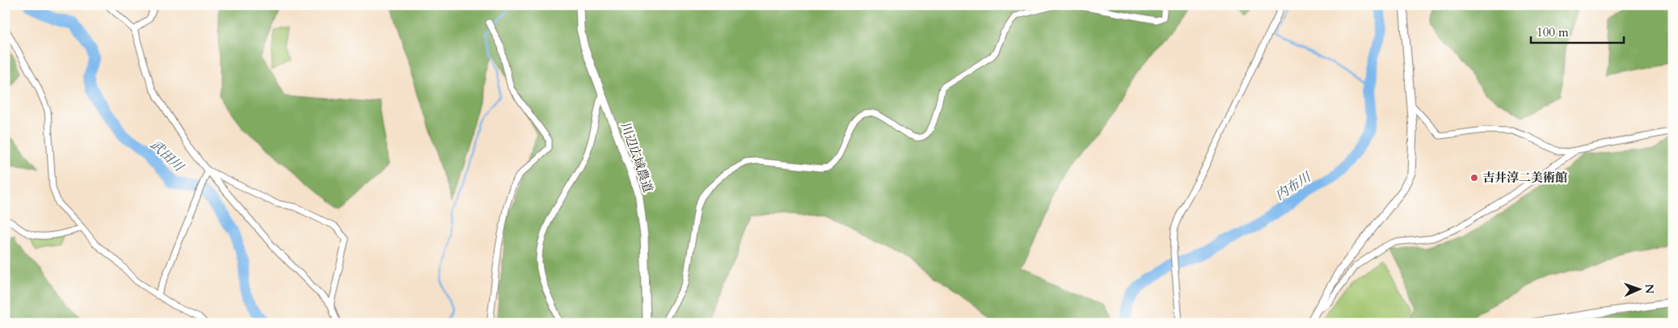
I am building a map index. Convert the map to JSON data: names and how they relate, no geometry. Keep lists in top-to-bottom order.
{
  "streets": {
    "street": ["川辺広域農道"]
  },
  "water": ["武田川", "内布川"],
  "places": ["吉井淳二美術館"],
  "scale_bar": "100 m",
  "north": "right"
}
